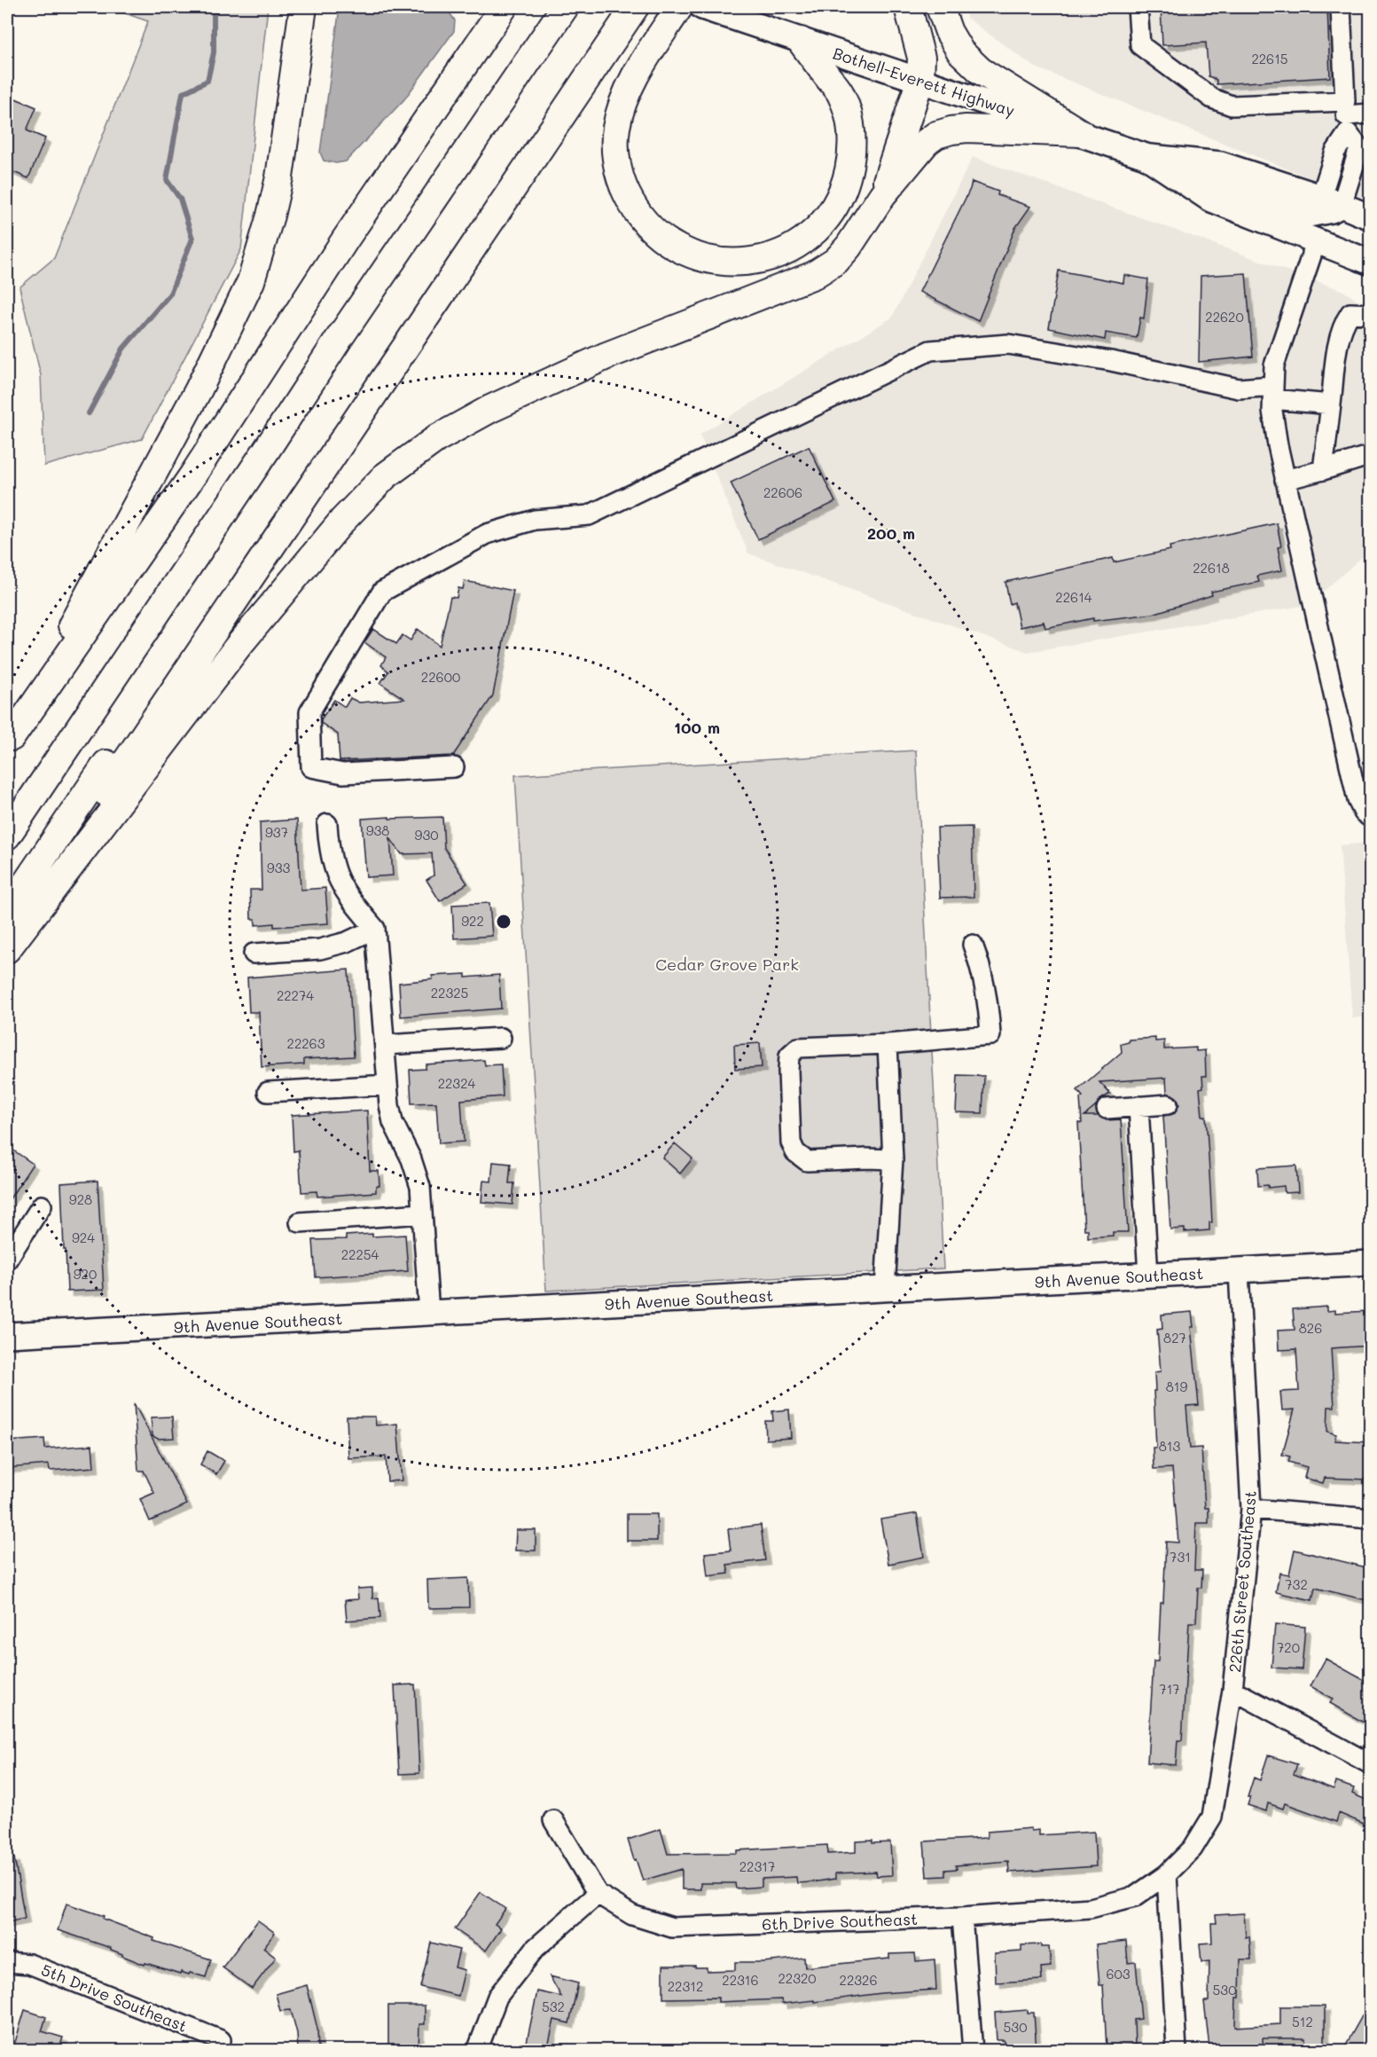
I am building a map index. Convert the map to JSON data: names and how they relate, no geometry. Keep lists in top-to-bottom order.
{
  "streets": {
    "main road": ["Bothell-Everett Highway", "9th Avenue Southeast"],
    "street": ["226th Street Southeast", "6th Drive Southeast", "5th Drive Southeast"]
  },
  "crossings": [
    ["9th Avenue Southeast", "226th Street Southeast"],
    ["226th Street Southeast", "6th Drive Southeast"]
  ],
  "parks": ["Cedar Grove Park"],
  "house_numbers": [
    "22615",
    "22620",
    "22606",
    "22618",
    "22614",
    "22600",
    "938",
    "937",
    "930",
    "933",
    "922",
    "22325",
    "22274",
    "22263",
    "22324",
    "928",
    "924",
    "22254",
    "920",
    "826",
    "827",
    "819",
    "813",
    "731",
    "732",
    "720",
    "717",
    "22317",
    "603",
    "22320",
    "22316",
    "22326",
    "22312",
    "530",
    "532",
    "512",
    "530"
  ],
  "rings": ["200 m", "100 m"]
}
